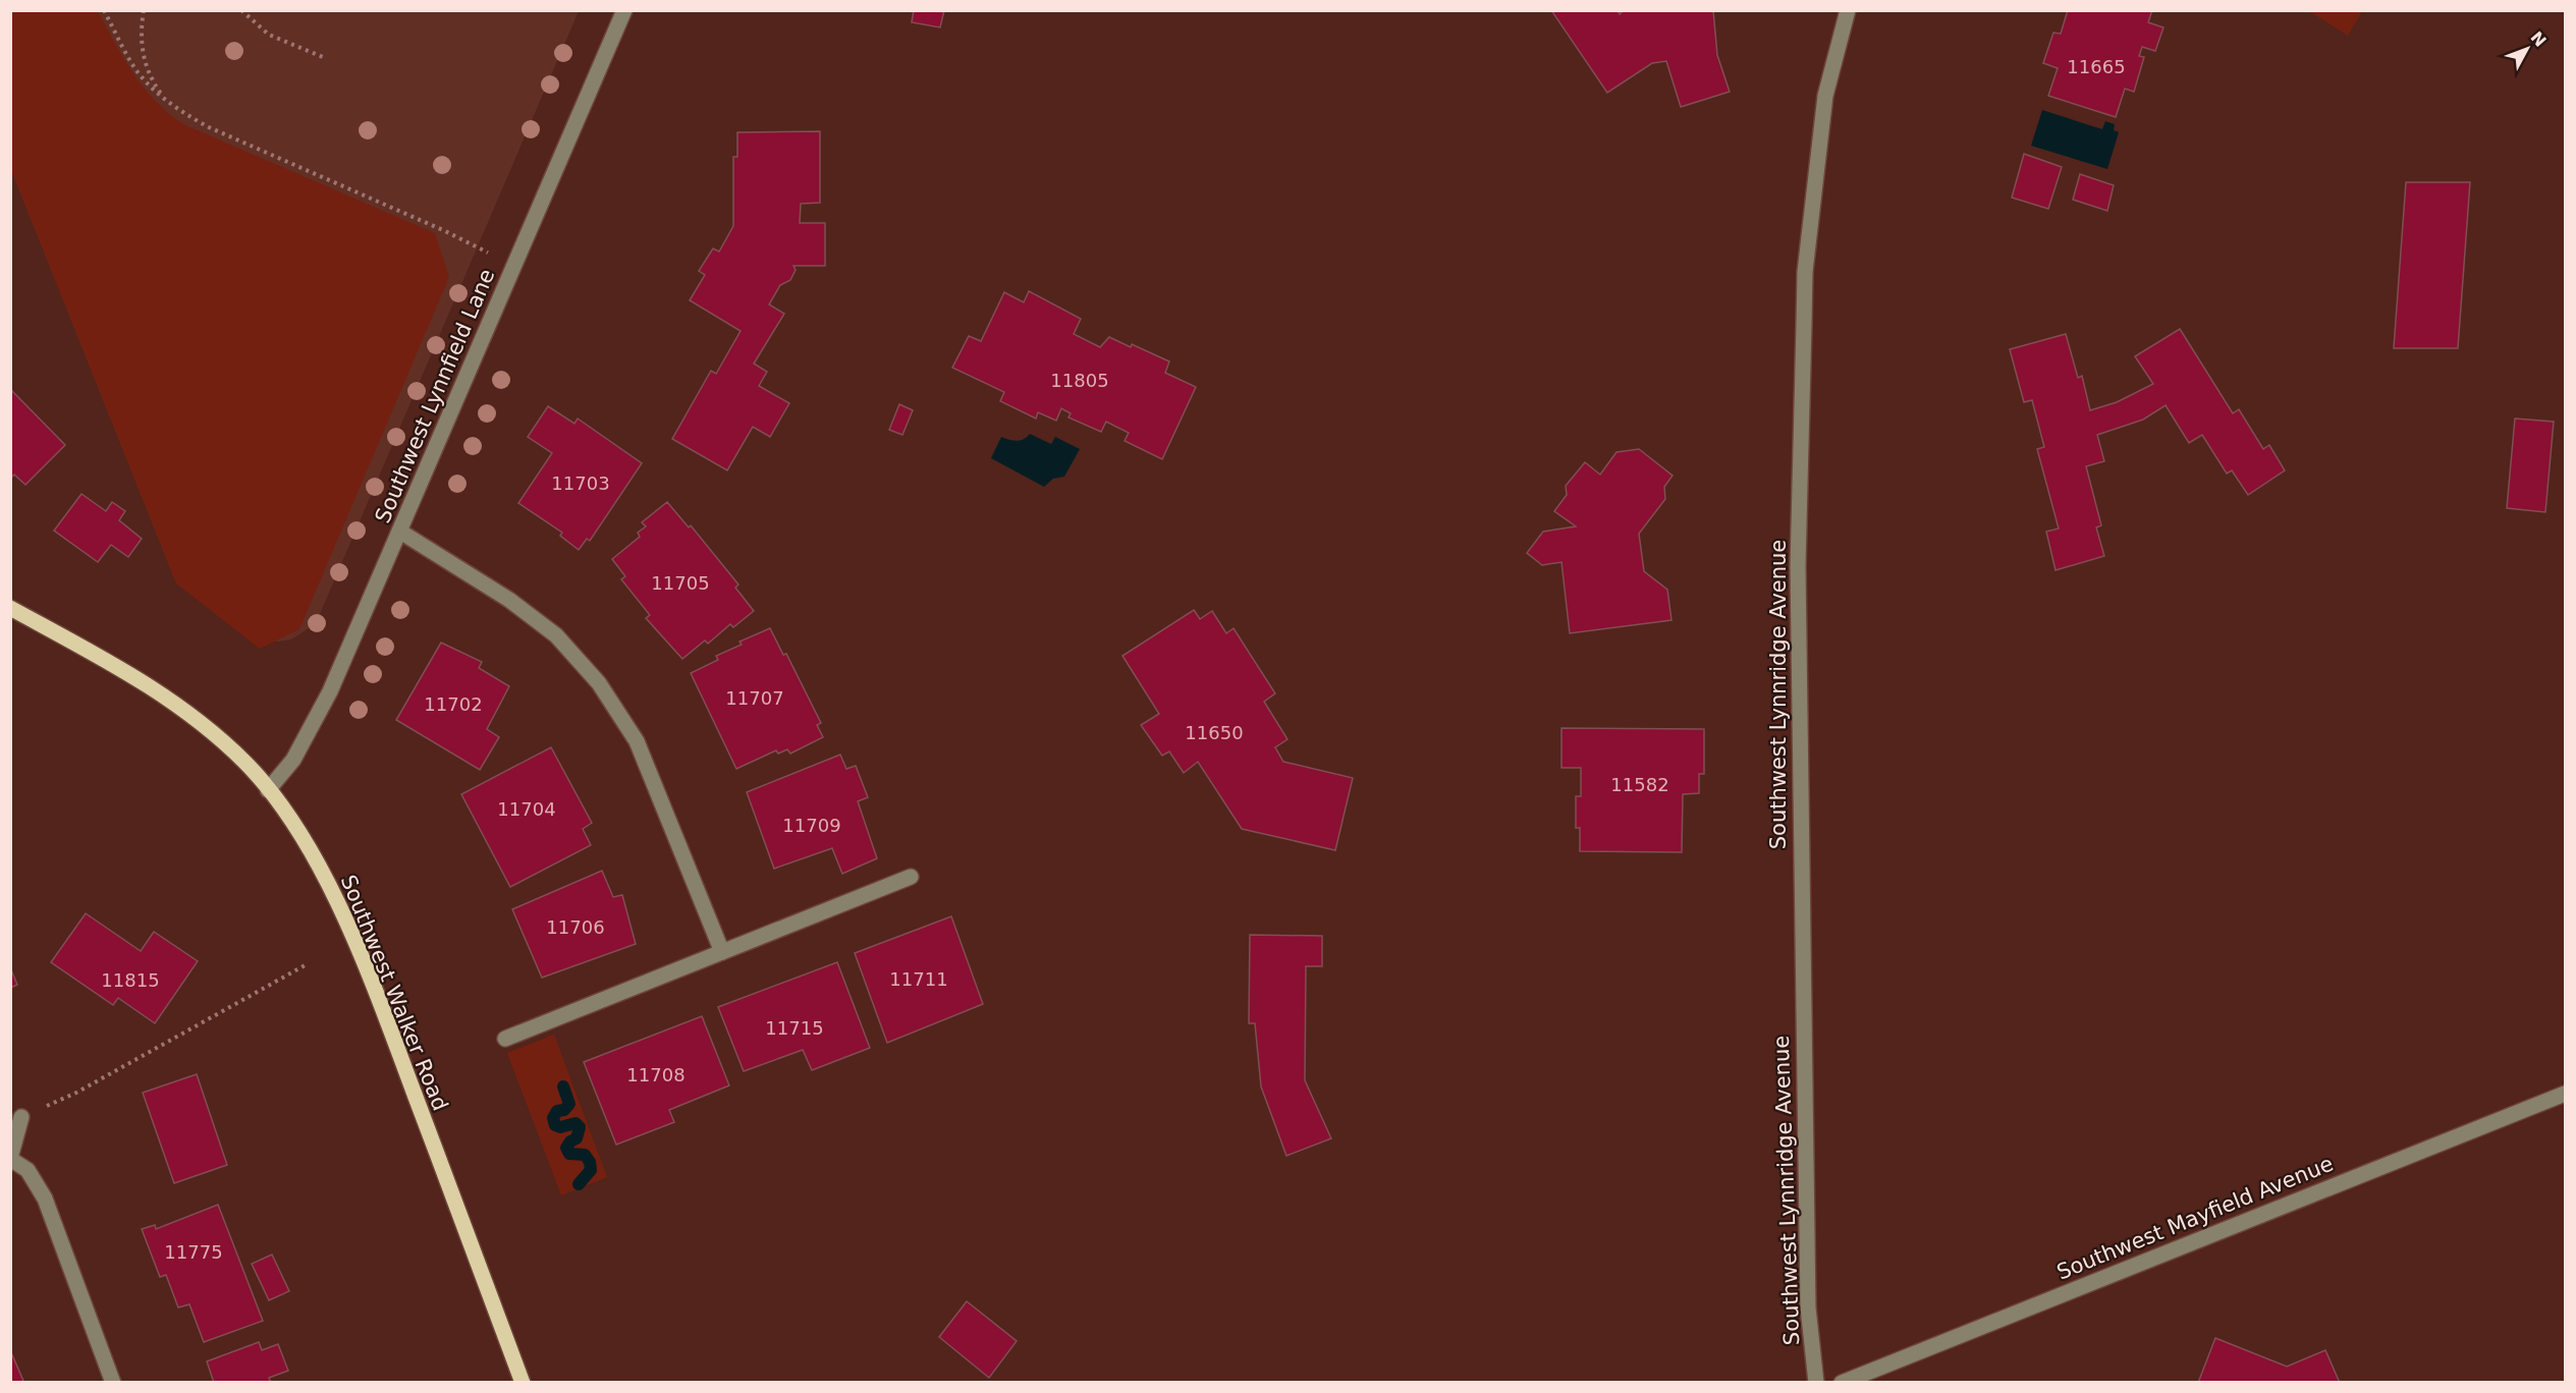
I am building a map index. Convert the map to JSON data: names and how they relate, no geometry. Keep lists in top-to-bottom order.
{
  "streets": {
    "main road": ["Southwest Walker Road"],
    "street": ["Southwest Lynnfield Lane", "Southwest Lynnridge Avenue", "Southwest Mayfield Avenue"]
  },
  "crossings": [
    ["Southwest Lynnfield Lane", "Southwest Walker Road"]
  ],
  "house_numbers": [
    "11665",
    "11805",
    "11703",
    "11705",
    "11707",
    "11702",
    "11650",
    "11582",
    "11704",
    "11709",
    "11706",
    "11711",
    "11815",
    "11715",
    "11708",
    "11775"
  ],
  "north": "top right"
}
